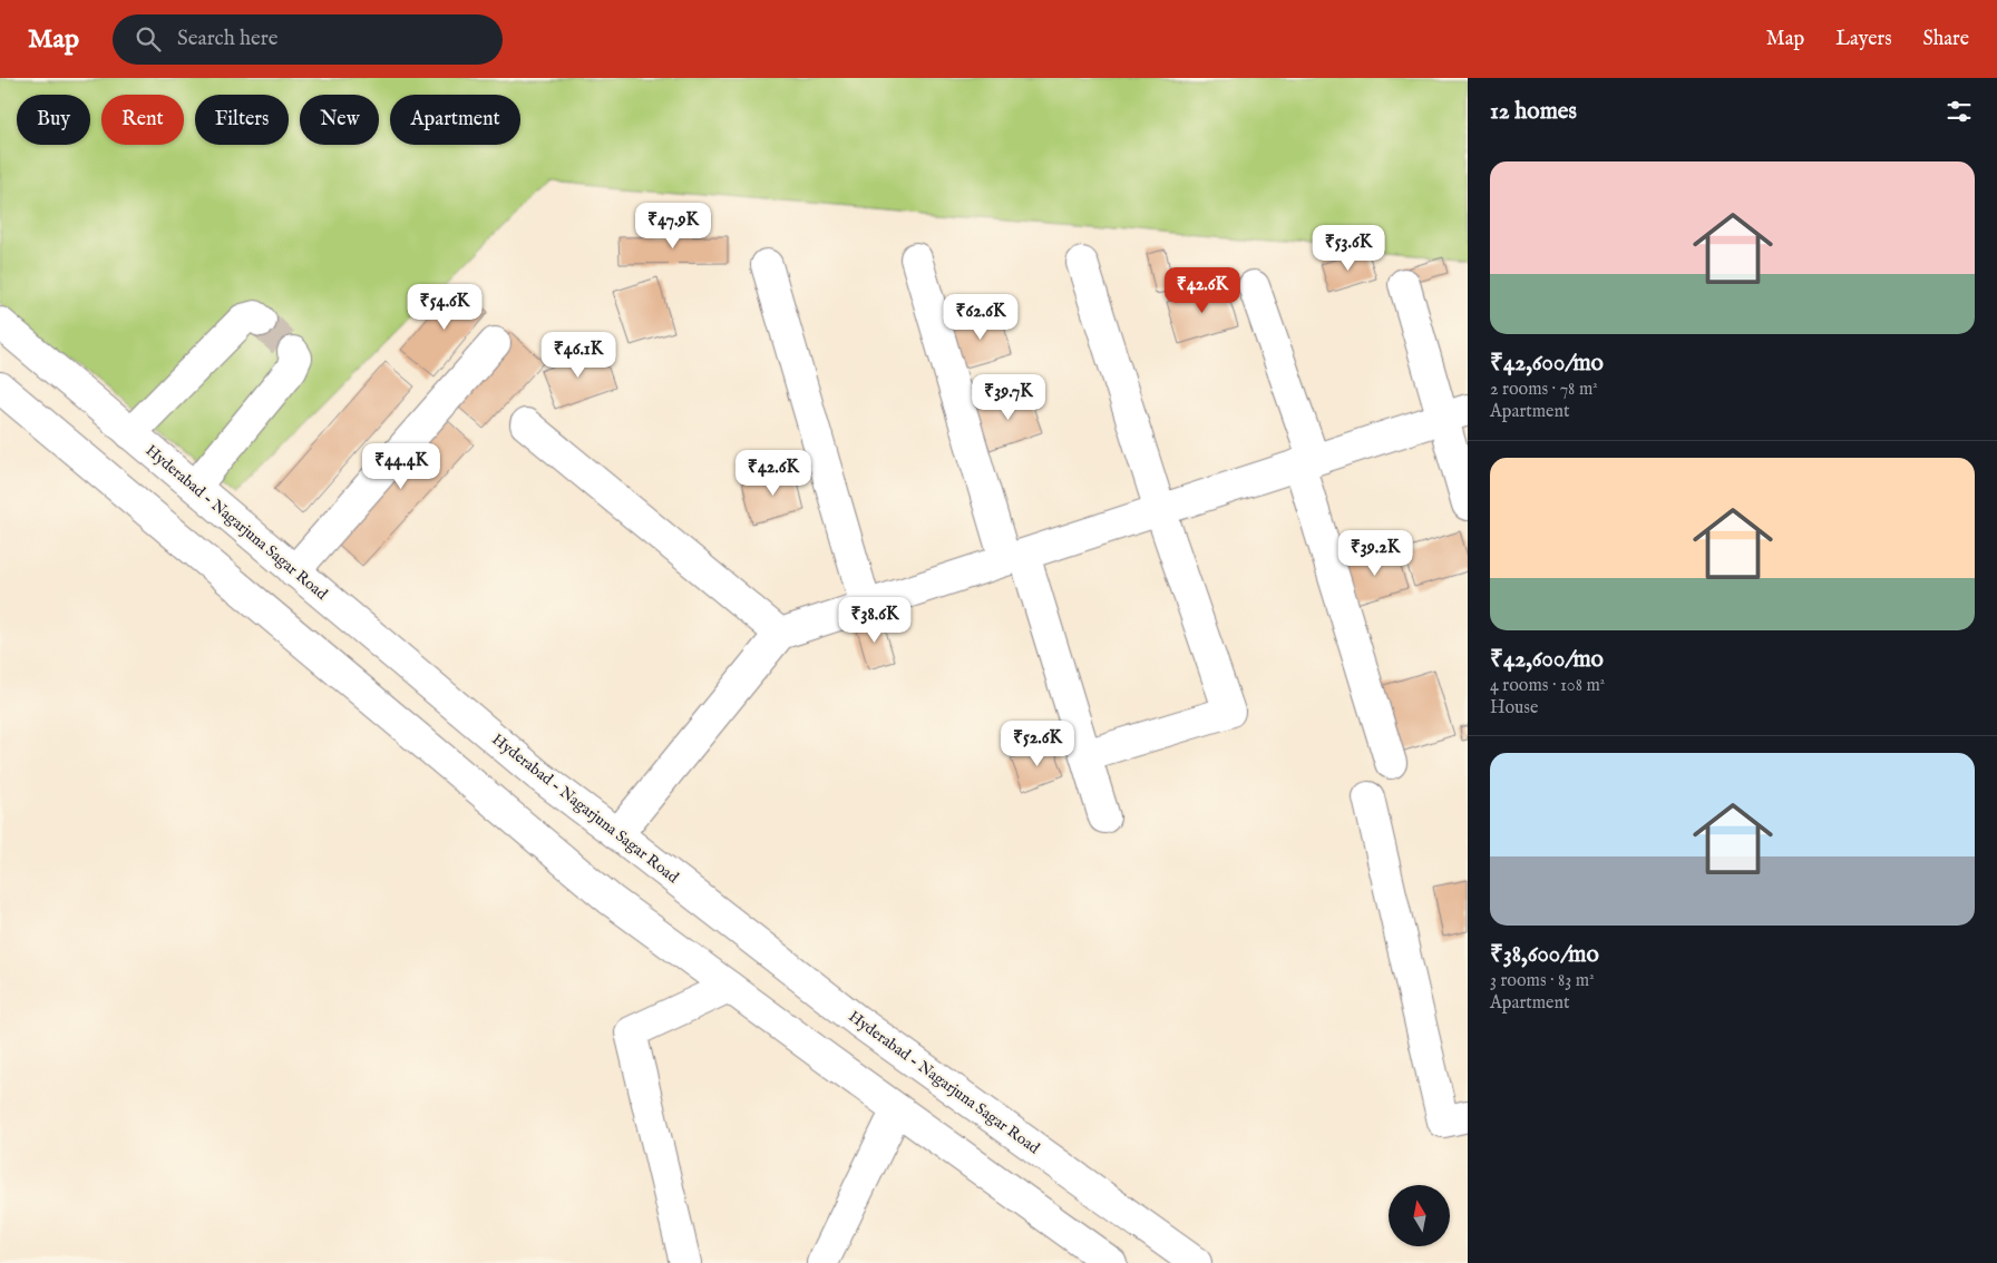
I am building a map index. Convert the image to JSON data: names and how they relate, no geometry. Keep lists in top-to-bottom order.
{
  "streets": {
    "street": ["Hyderabad - Nagarjuna Sagar Road"]
  },
  "north": "top",
  "page": {
    "header": "Map",
    "search": "Search here",
    "nav": ["Map", "Layers", "Share"],
    "heading": "12 homes",
    "chip": [
      "Buy",
      "Rent",
      "Filters",
      "New",
      "Apartment"
    ],
    "list": [
      {
        "name": "₹42,600/mo",
        "note": "2 rooms · 78 m² · Apartment"
      },
      {
        "name": "₹42,600/mo",
        "note": "4 rooms · 108 m² · House"
      },
      {
        "name": "₹38,600/mo",
        "note": "3 rooms · 83 m² · Apartment"
      }
    ],
    "price": [
      "₹47.9K",
      "₹53.6K",
      "₹42.6K",
      "₹54.6K",
      "₹62.6K",
      "₹46.1K",
      "₹39.7K",
      "₹44.4K",
      "₹42.6K",
      "₹39.2K",
      "₹38.6K",
      "₹52.6K"
    ]
  }
}
